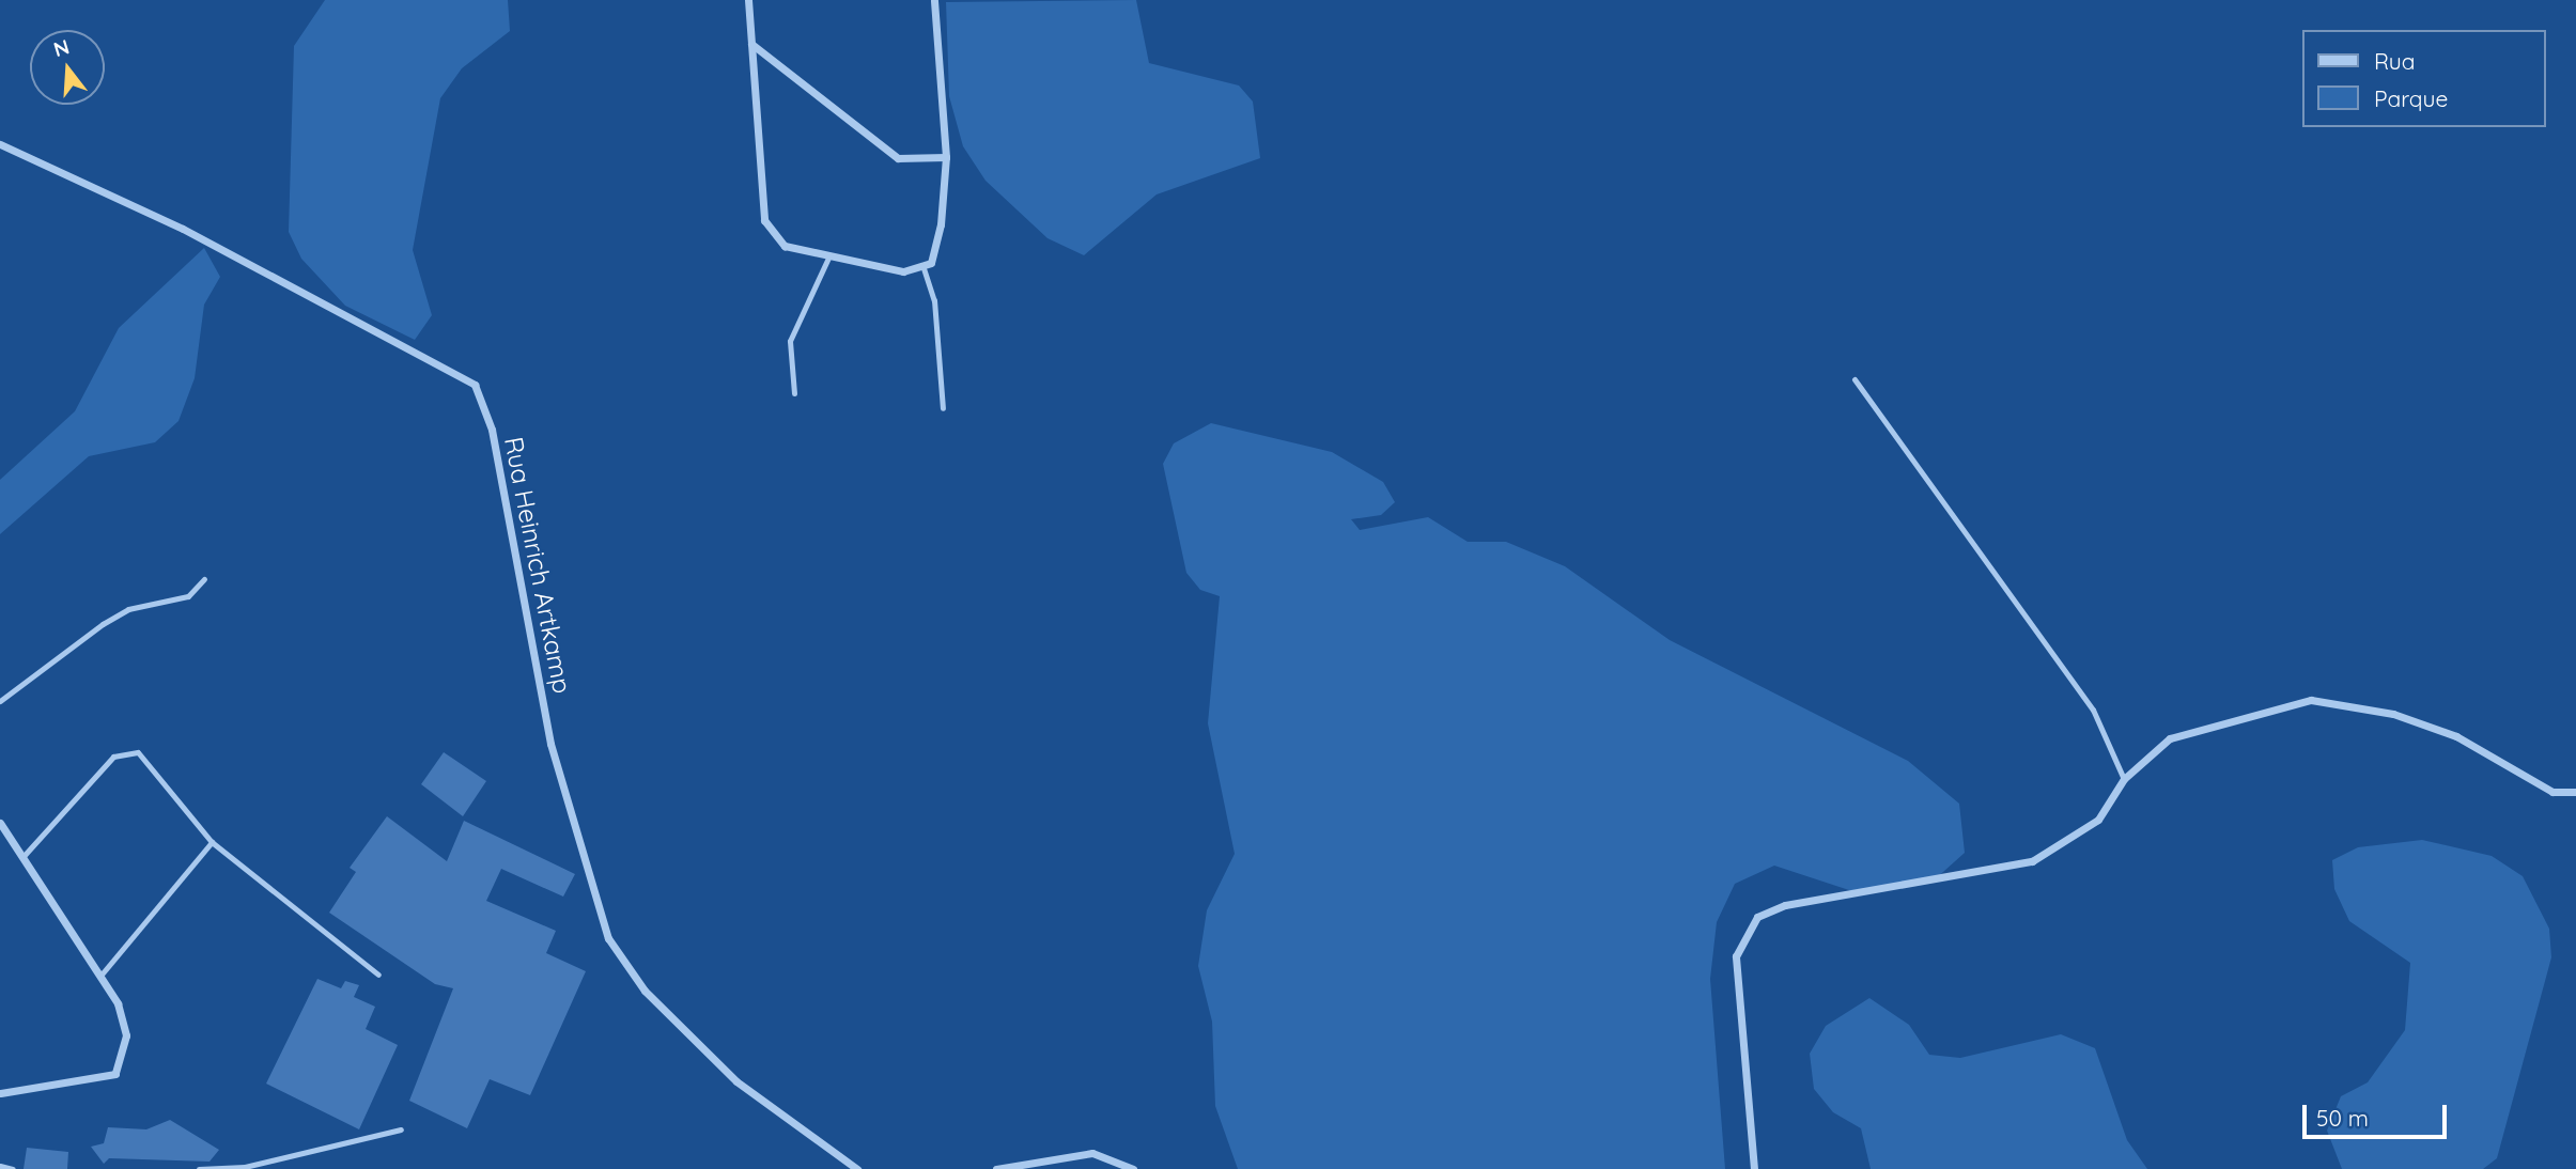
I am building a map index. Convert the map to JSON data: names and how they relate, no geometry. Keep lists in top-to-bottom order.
{
  "streets": {
    "street": ["Rua Heinrich Artkamp"]
  },
  "legend": ["Rua", "Parque"],
  "scale_bar": "50 m",
  "north": "top"
}
